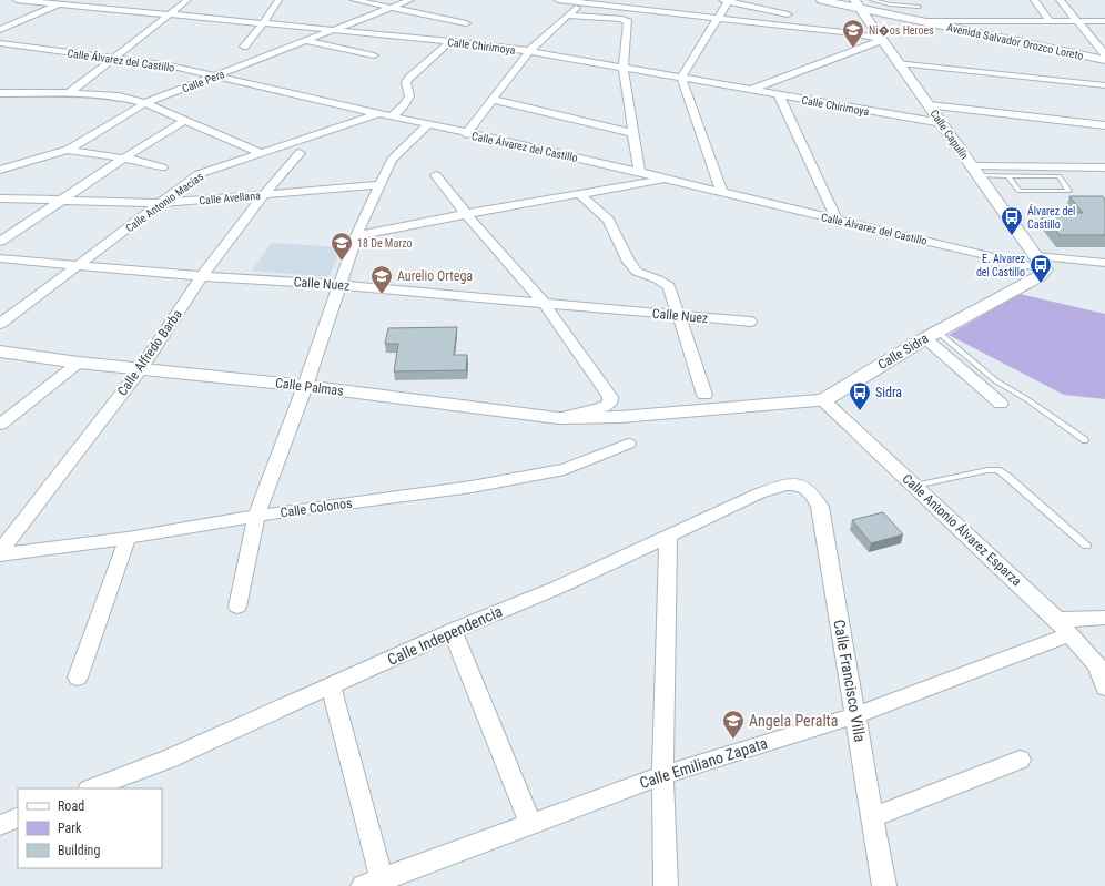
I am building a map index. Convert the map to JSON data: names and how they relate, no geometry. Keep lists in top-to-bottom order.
{
  "streets": {
    "street": [
      "Avenida Salvador Orozco Loreto",
      "Calle Chirimoya",
      "Calle Álvarez del Castillo",
      "Calle Pera",
      "Calle Capulín",
      "Calle Avellana",
      "Calle Antonio Macías",
      "Calle Nuez",
      "Calle Sidra",
      "Calle Alfredo Barba",
      "Calle Palmas",
      "Calle Colonos",
      "Calle Antonio Álvarez Esparza",
      "Calle Independencia",
      "Calle Francisco Villa",
      "Calle Emiliano Zapata"
    ]
  },
  "crossings": [
    ["Avenida Salvador Orozco Loreto", "Calle Capulín"],
    ["Calle Chirimoya", "Calle Pera"],
    ["Calle Chirimoya", "Calle Capulín"],
    ["Calle Álvarez del Castillo", "Calle Pera"],
    ["Calle Álvarez del Castillo", "Calle Capulín"],
    ["Calle Álvarez del Castillo", "Calle Antonio Macías"],
    ["Calle Álvarez del Castillo", "Calle Sidra"],
    ["Calle Capulín", "Calle Sidra"],
    ["Calle Avellana", "Calle Antonio Macías"],
    ["Calle Avellana", "Calle Alfredo Barba"],
    ["Calle Antonio Macías", "Calle Nuez"],
    ["Calle Nuez", "Calle Alfredo Barba"],
    ["Calle Sidra", "Calle Palmas"],
    ["Calle Sidra", "Calle Antonio Álvarez Esparza"],
    ["Calle Alfredo Barba", "Calle Palmas"],
    ["Calle Alfredo Barba", "Calle Colonos"],
    ["Calle Antonio Álvarez Esparza", "Calle Emiliano Zapata"],
    ["Calle Independencia", "Calle Francisco Villa"],
    ["Calle Francisco Villa", "Calle Emiliano Zapata"]
  ],
  "places": {
    "school or university": [
      "Ni�os Heroes",
      "18 De Marzo",
      "Aurelio Ortega",
      "Angela Peralta"
    ],
    "bus stop": ["Álvarez del Castillo", "E. Alvarez del Castillo", "Sidra"]
  },
  "legend": ["Road", "Park", "Building"]
}
